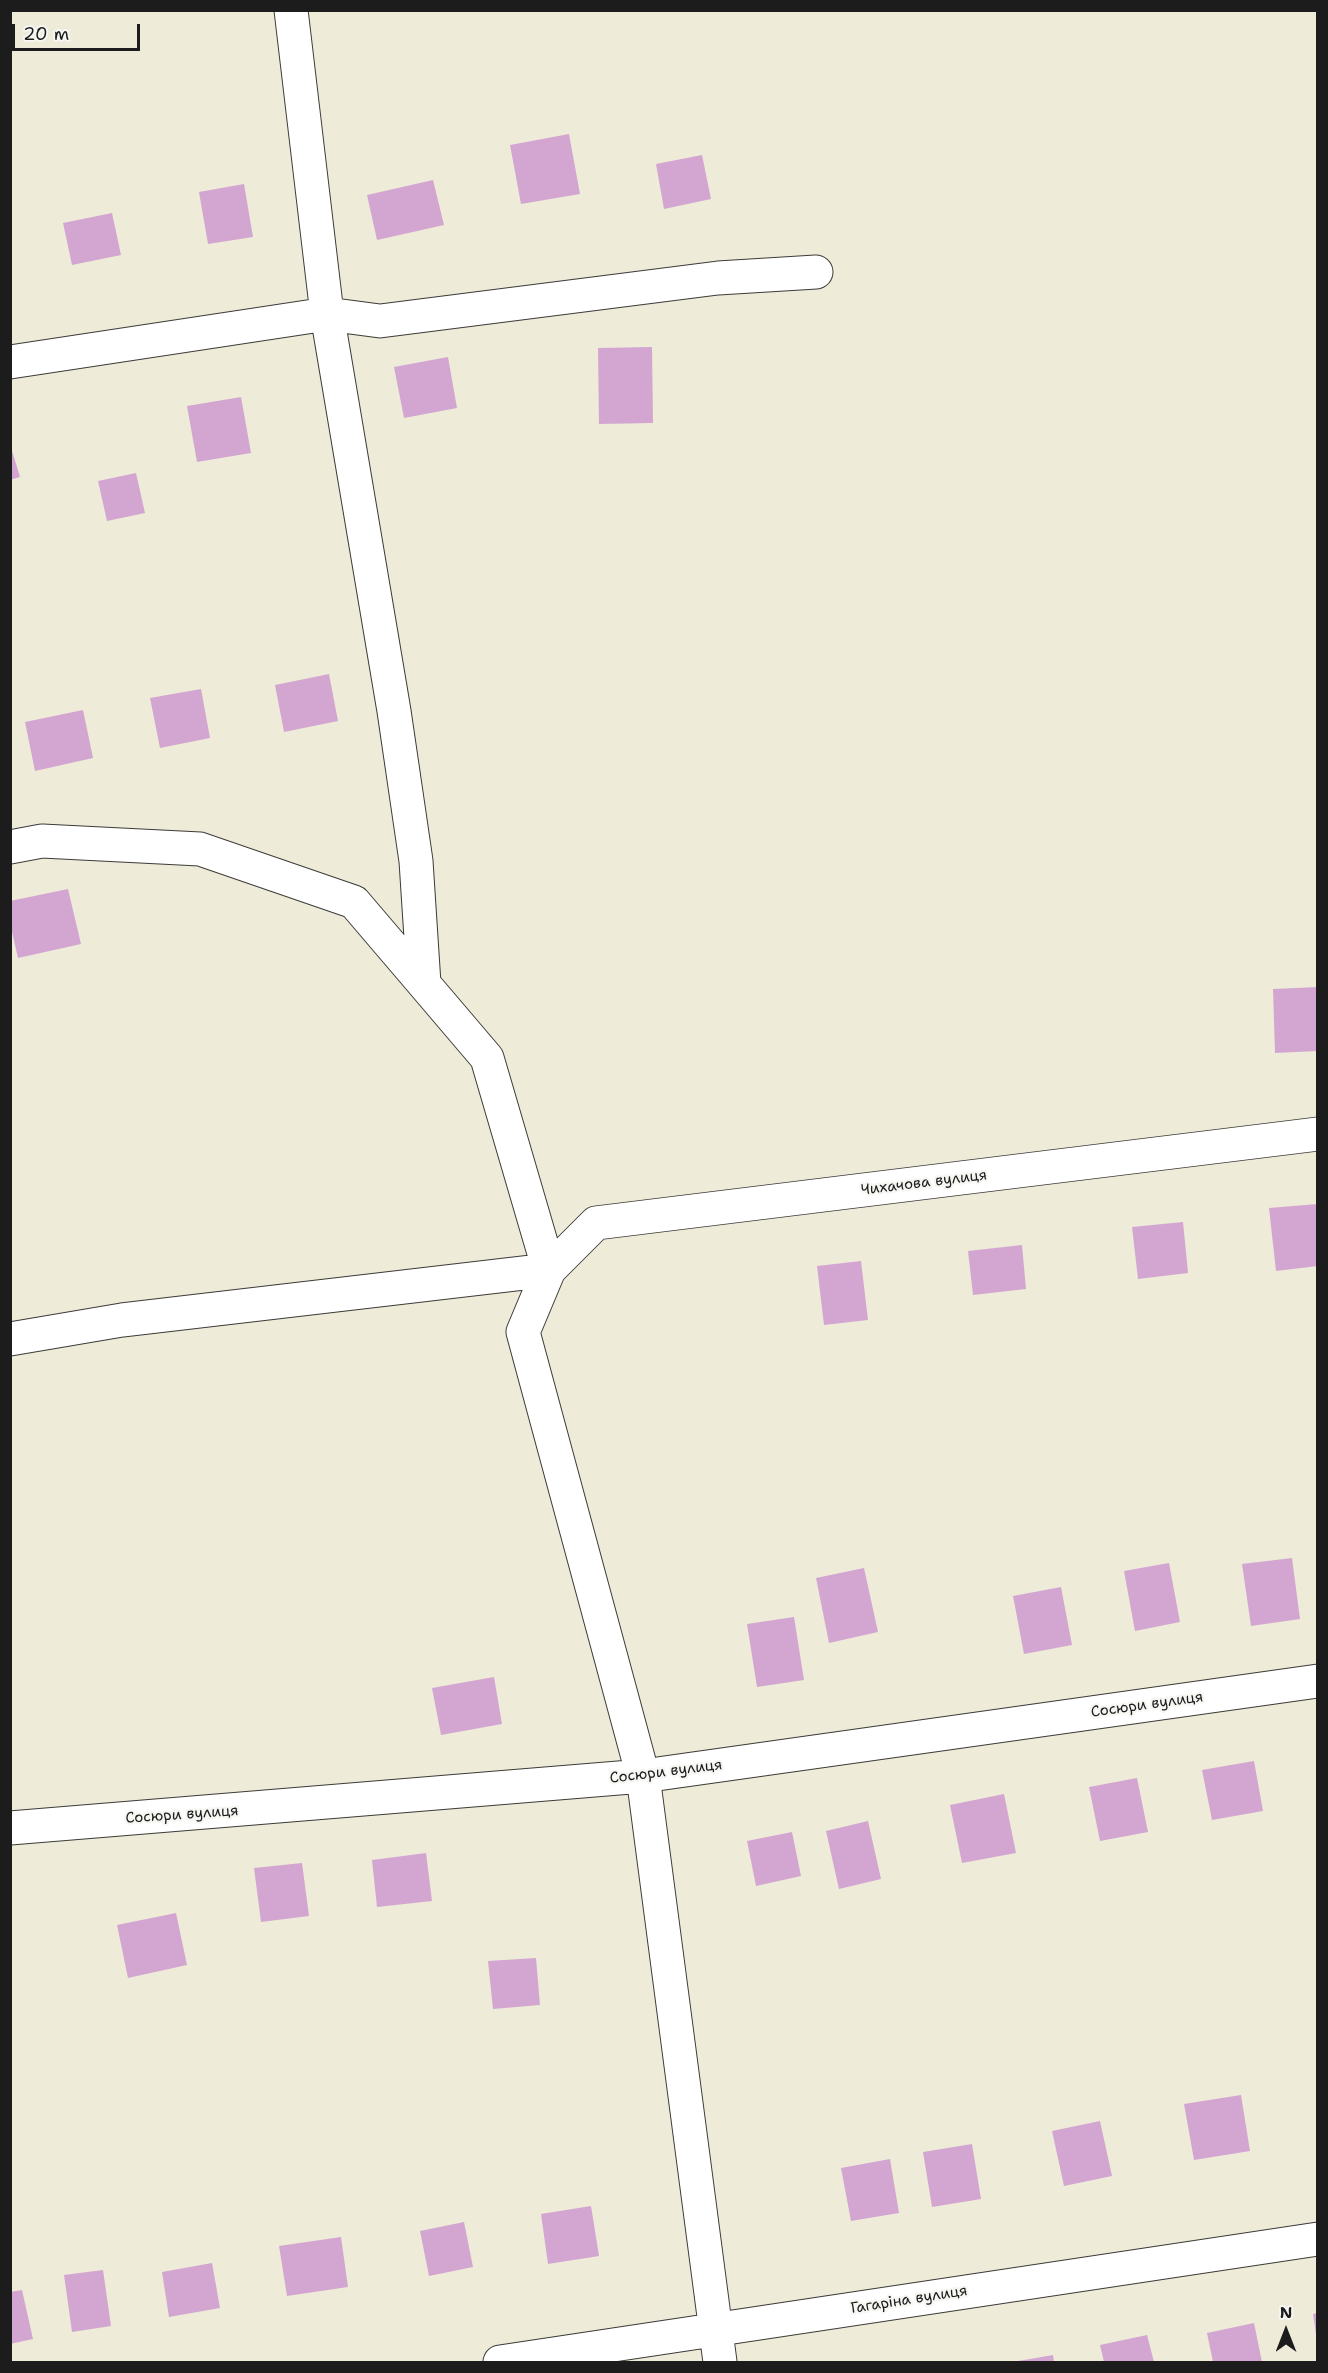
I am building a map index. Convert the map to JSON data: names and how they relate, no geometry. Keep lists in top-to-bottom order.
{
  "streets": {
    "street": ["Чихачова вулиця", "Сосюри вулиця", "Гагаріна вулиця"]
  },
  "scale_bar": "20 m",
  "north": "top"
}
